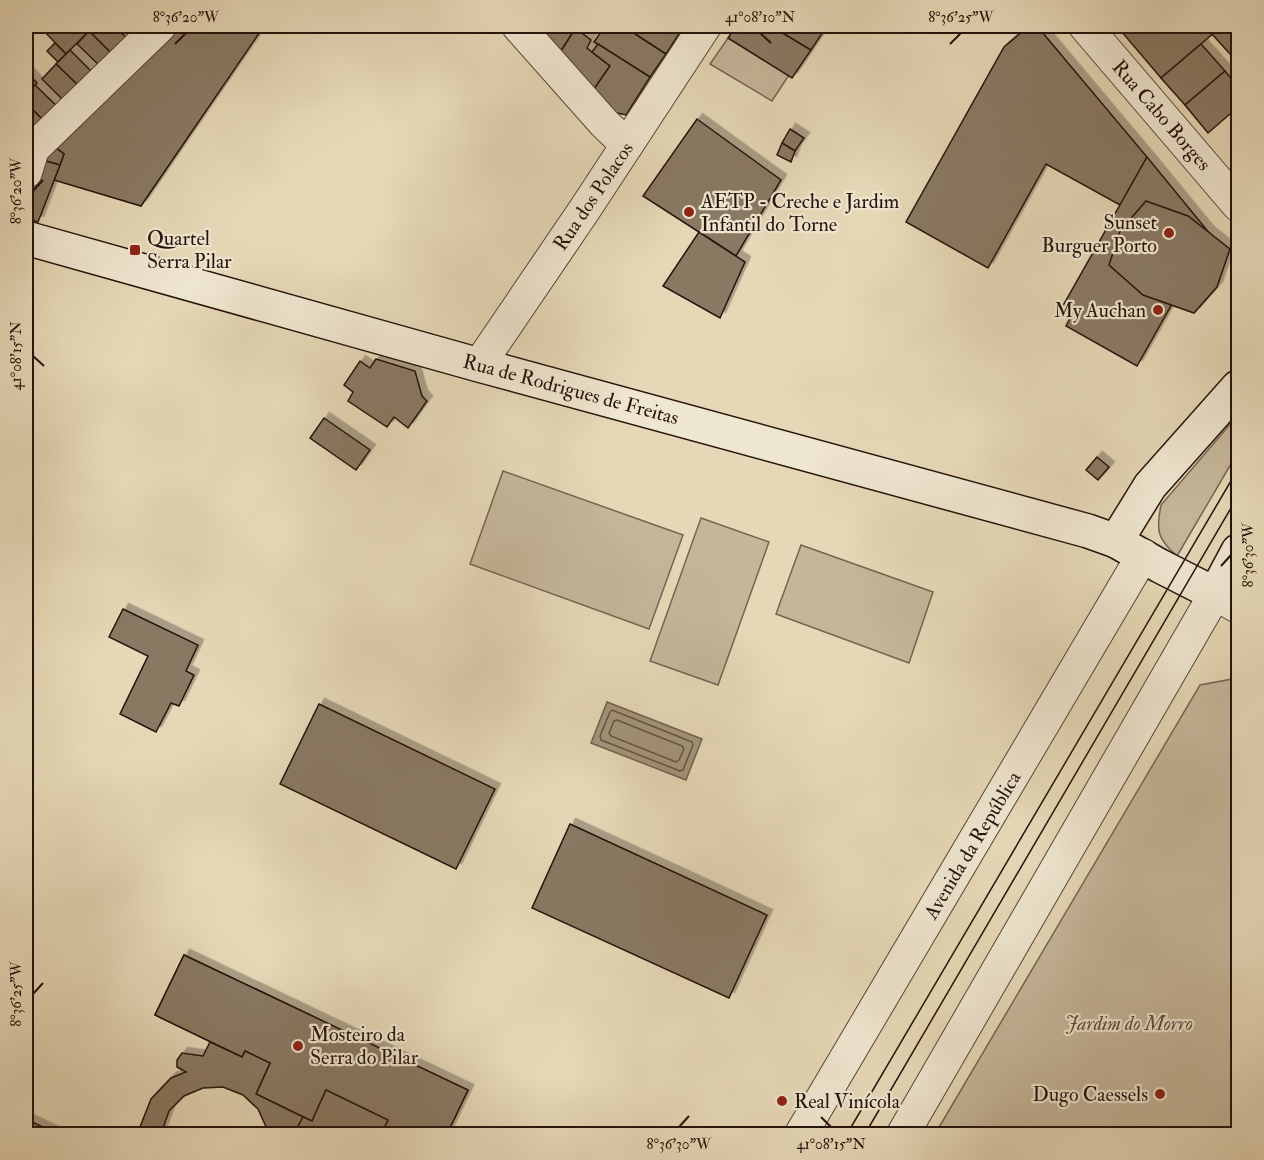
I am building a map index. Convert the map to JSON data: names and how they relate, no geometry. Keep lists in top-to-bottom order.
{
  "streets": {
    "main road": ["Rua de Rodrigues de Freitas", "Avenida da República"],
    "street": ["Rua Cabo Borges", "Rua dos Polacos"]
  },
  "crossings": [
    ["Rua dos Polacos", "Rua de Rodrigues de Freitas"],
    ["Rua de Rodrigues de Freitas", "Avenida da República"]
  ],
  "parks": ["Jardim do Morro"],
  "places": {
    "other": [
      "AETP - Creche e Jardim Infantil do Torne",
      "Sunset Burguer Porto",
      "My Auchan",
      "Mosteiro da Serra do Pilar",
      "Dugo Caessels",
      "Real Vinícola"
    ],
    "transit": ["Quartel Serra Pilar"]
  },
  "coordinates": [
    "8°36'20\"W",
    "41°08'10\"N",
    "8°36'25\"W",
    "41°08'15\"N",
    "8°36'30\"W"
  ]
}
